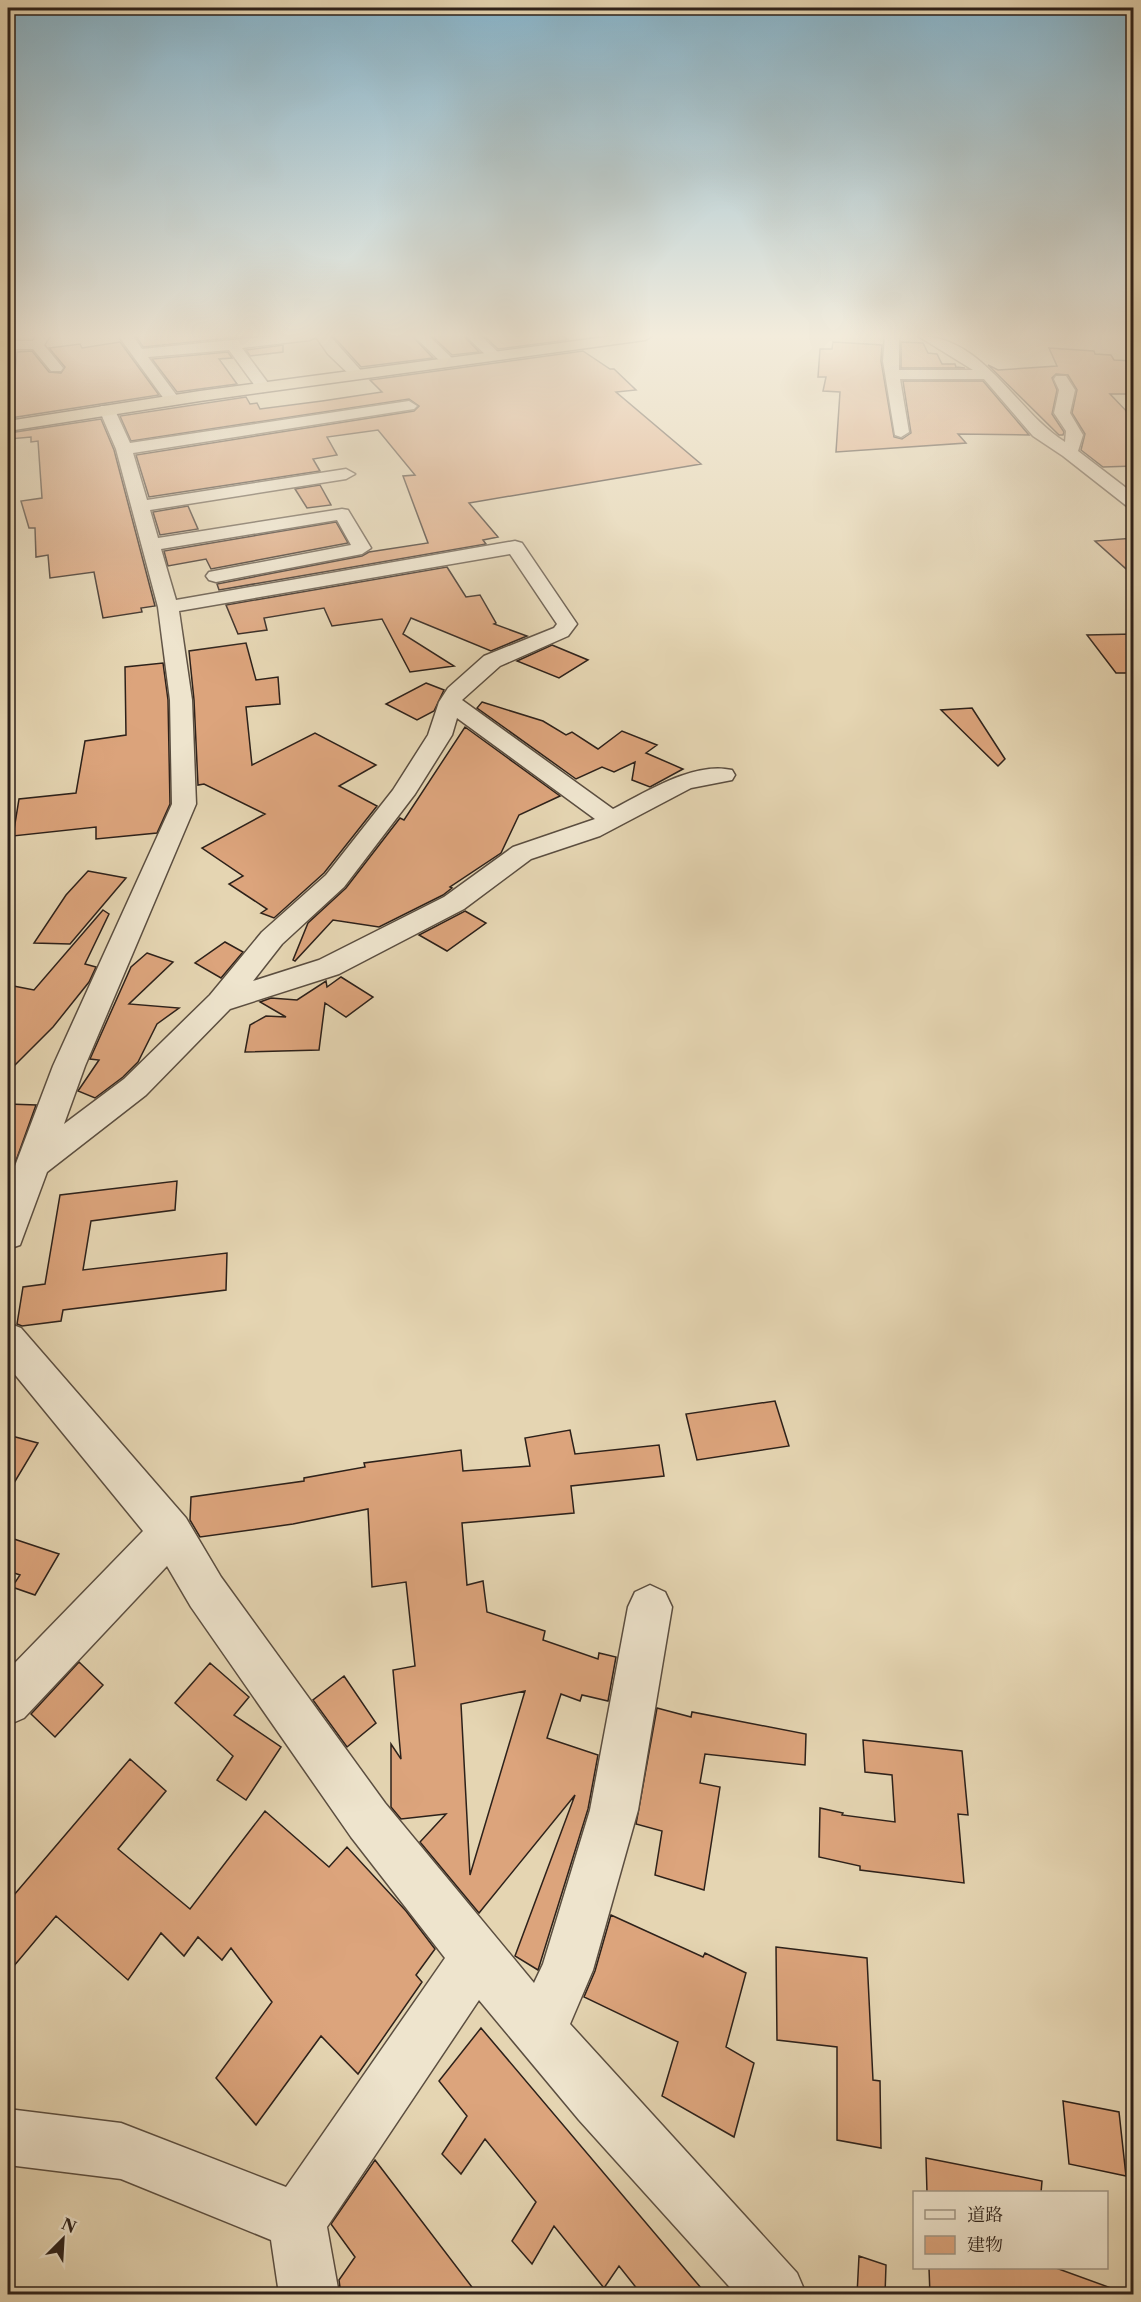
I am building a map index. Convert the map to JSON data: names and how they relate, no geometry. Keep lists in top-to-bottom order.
{
  "legend": ["道路", "建物"],
  "north": "top right"
}
